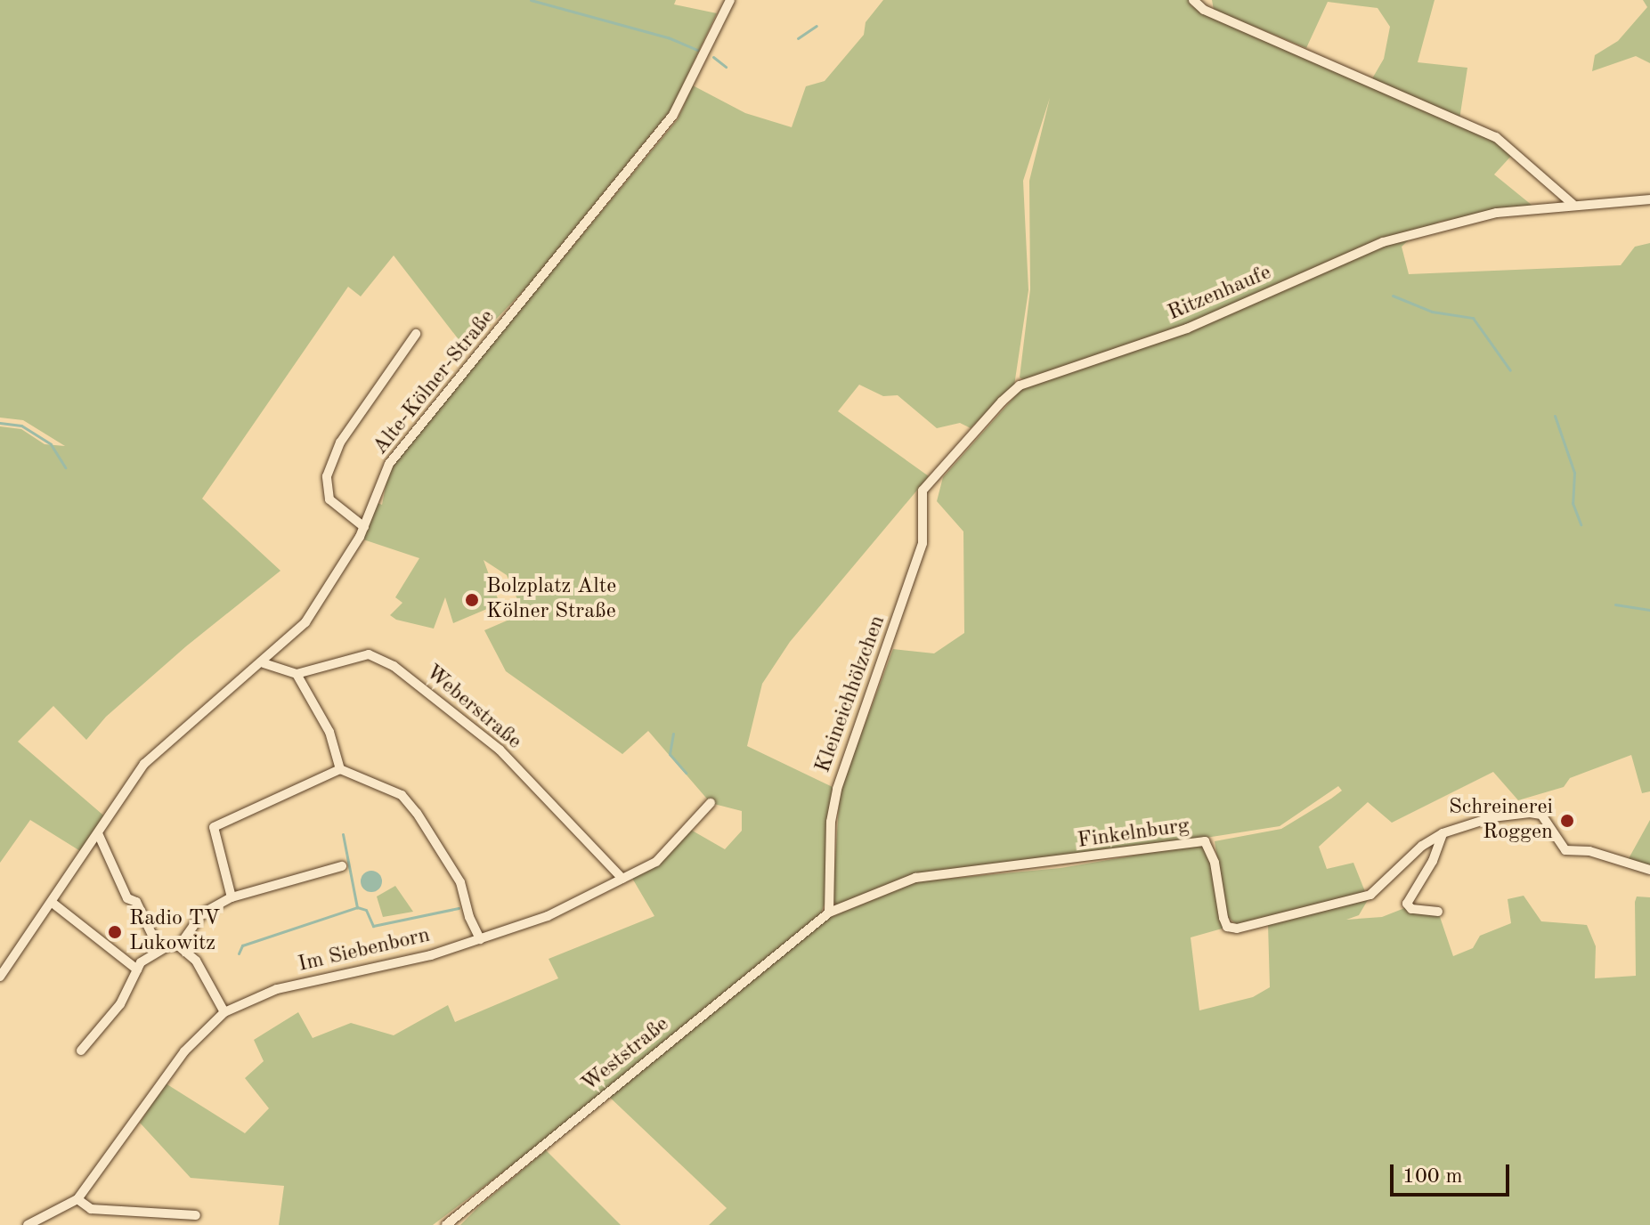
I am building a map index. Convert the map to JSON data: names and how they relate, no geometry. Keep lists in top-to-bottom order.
{
  "streets": {
    "street": [
      "Ritzenhaufe",
      "Alte-Kölner-Straße",
      "Kleineichhölzchen",
      "Weberstraße",
      "Finkelnburg",
      "Im Siebenborn",
      "Weststraße"
    ]
  },
  "crossings": [
    ["Ritzenhaufe", "Kleineichhölzchen"],
    ["Kleineichhölzchen", "Finkelnburg"],
    ["Kleineichhölzchen", "Weststraße"],
    ["Weberstraße", "Im Siebenborn"],
    ["Finkelnburg", "Weststraße"]
  ],
  "places": ["Bolzplatz Alte Kölner Straße", "Schreinerei Roggen", "Radio TV Lukowitz"],
  "scale_bar": "100 m"
}
